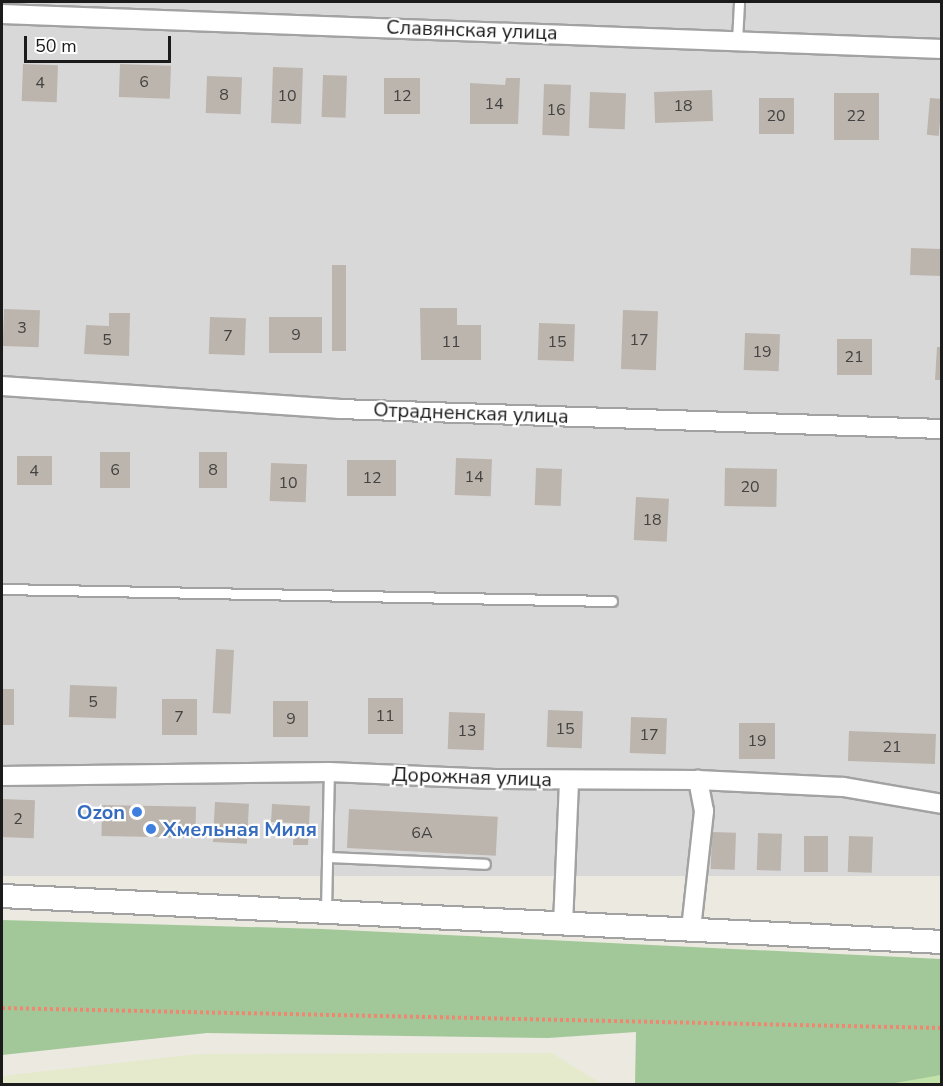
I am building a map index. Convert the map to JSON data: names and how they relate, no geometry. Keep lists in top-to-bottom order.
{
  "streets": {
    "street": ["Славянская улица", "Отрадненская улица", "Дорожная улица"]
  },
  "places": ["Ozon", "Хмельная Миля"],
  "house_numbers": [
    "6",
    "4",
    "8",
    "10",
    "12",
    "14",
    "18",
    "16",
    "20",
    "22",
    "3",
    "9",
    "7",
    "5",
    "17",
    "11",
    "15",
    "19",
    "21",
    "6",
    "8",
    "4",
    "14",
    "12",
    "10",
    "20",
    "18",
    "5",
    "11",
    "7",
    "9",
    "15",
    "13",
    "17",
    "19",
    "21",
    "2",
    "6А"
  ],
  "scale_bar": "50 m"
}
